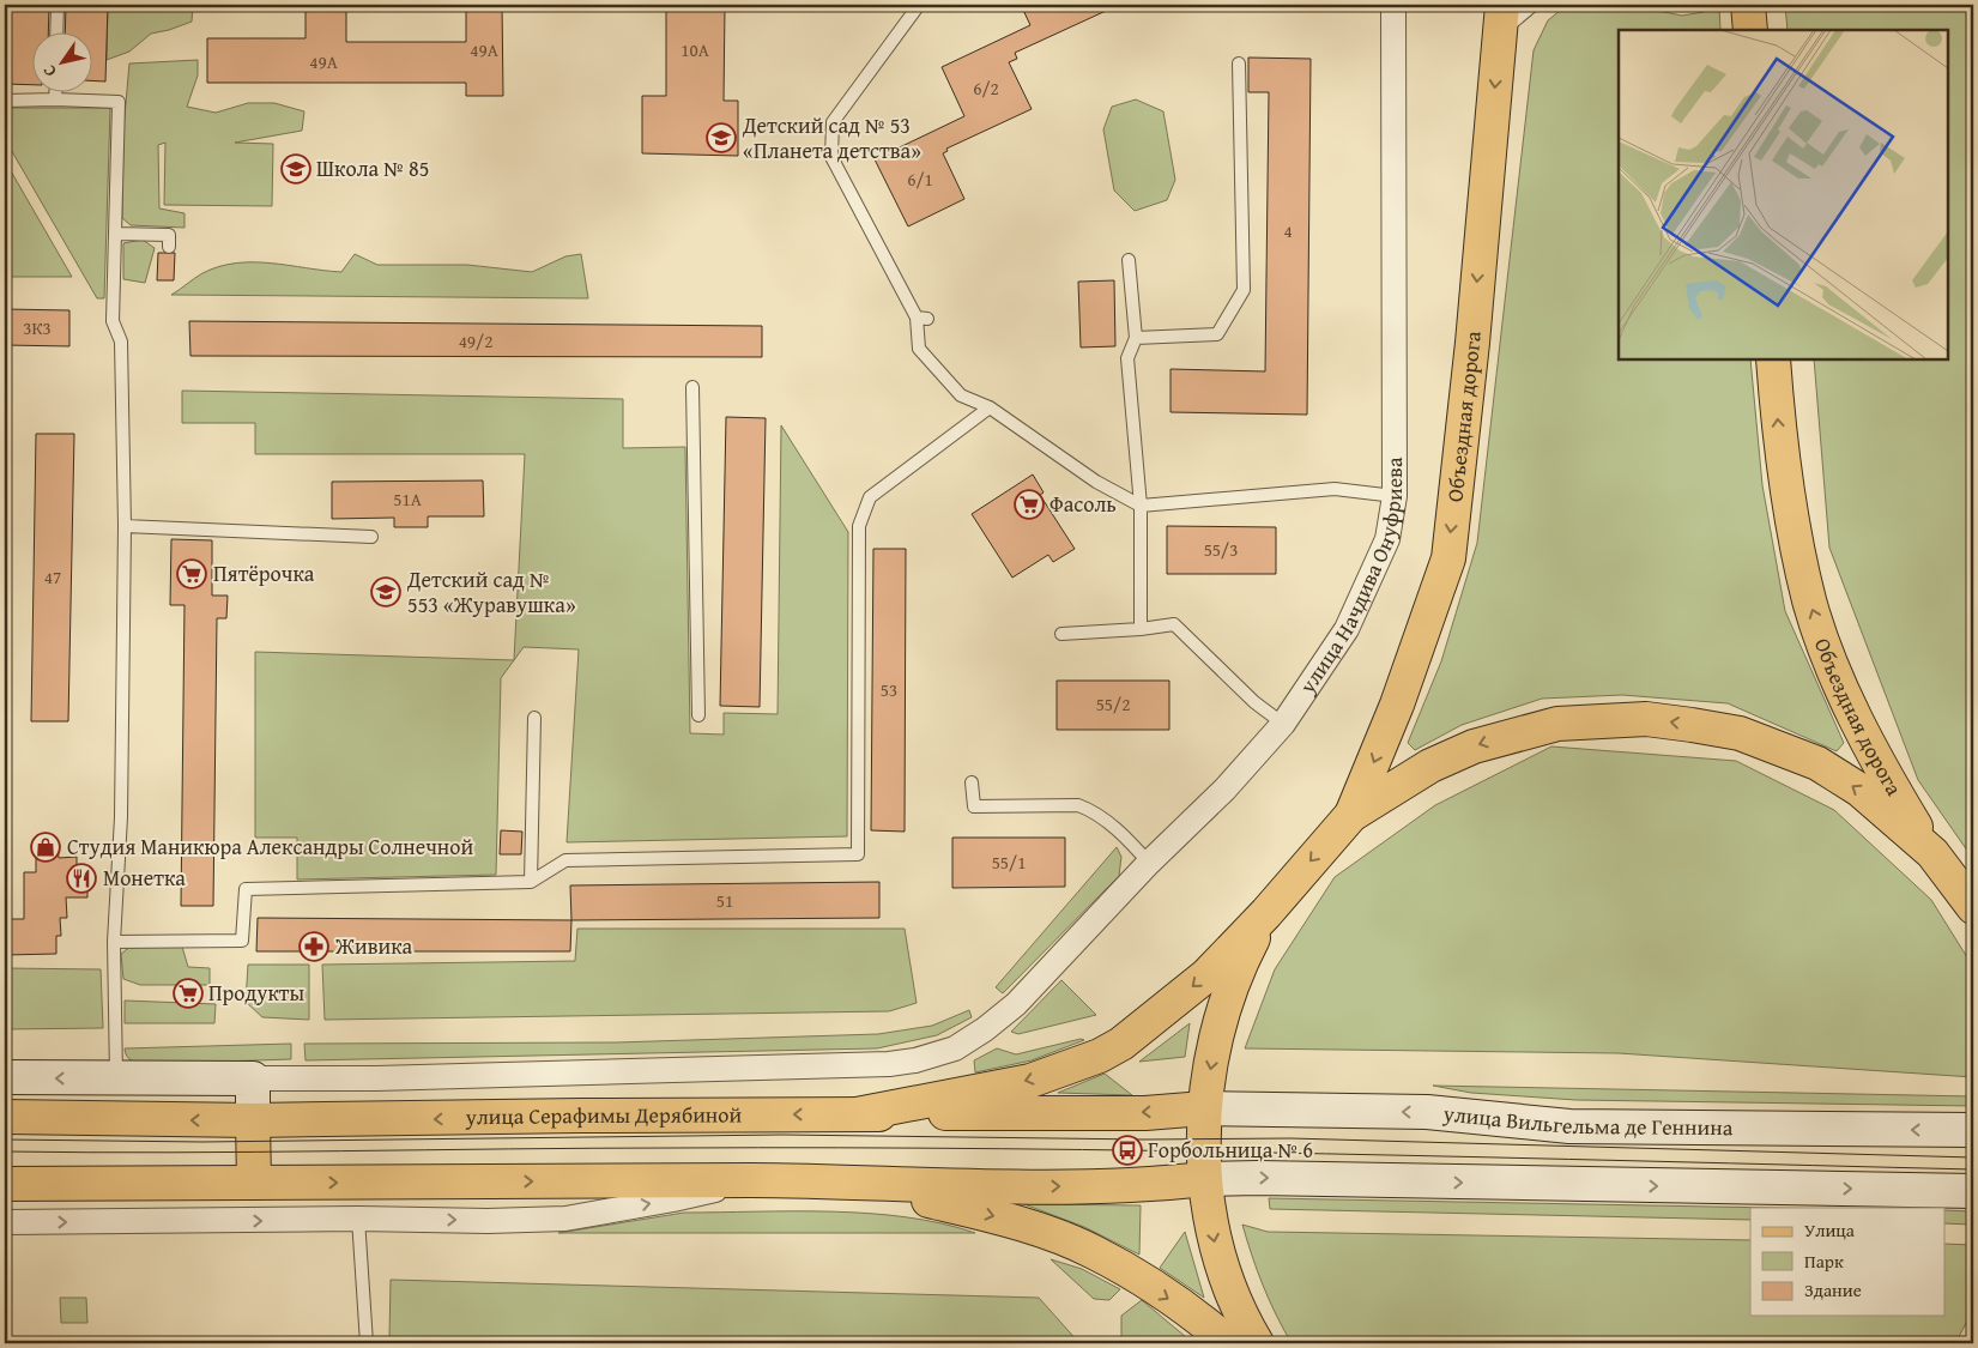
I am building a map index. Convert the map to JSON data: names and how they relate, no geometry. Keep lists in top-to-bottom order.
{
  "streets": {
    "main road": ["Объездная дорога", "улица Серафимы Дерябиной", "улица Вильгельма де Геннина"],
    "street": ["улица Начдива Онуфриева"]
  },
  "crossings": [
    ["улица Начдива Онуфриева", "улица Серафимы Дерябиной"],
    ["улица Серафимы Дерябиной", "улица Вильгельма де Геннина"]
  ],
  "places": {
    "school or university": ["Детский сад № 53 «Планета детства»", "Школа № 85", "Детский сад № 553 «Журавушка»"],
    "supermarket": ["Фасоль", "Пятёрочка", "Продукты"],
    "shop": ["Студия Маникюра Александры Солнечной"],
    "restaurant": ["Монетка"],
    "pharmacy": ["Живика"],
    "bus stop": ["Горбольница № 6"]
  },
  "house_numbers": [
    "49А",
    "10А",
    "49А",
    "6/2",
    "6/1",
    "4",
    "3К3",
    "49/2",
    "51А",
    "55/3",
    "47",
    "53",
    "55/2",
    "55/1",
    "51"
  ],
  "legend": ["Улица", "Парк", "Здание"],
  "north": "bottom left"
}
